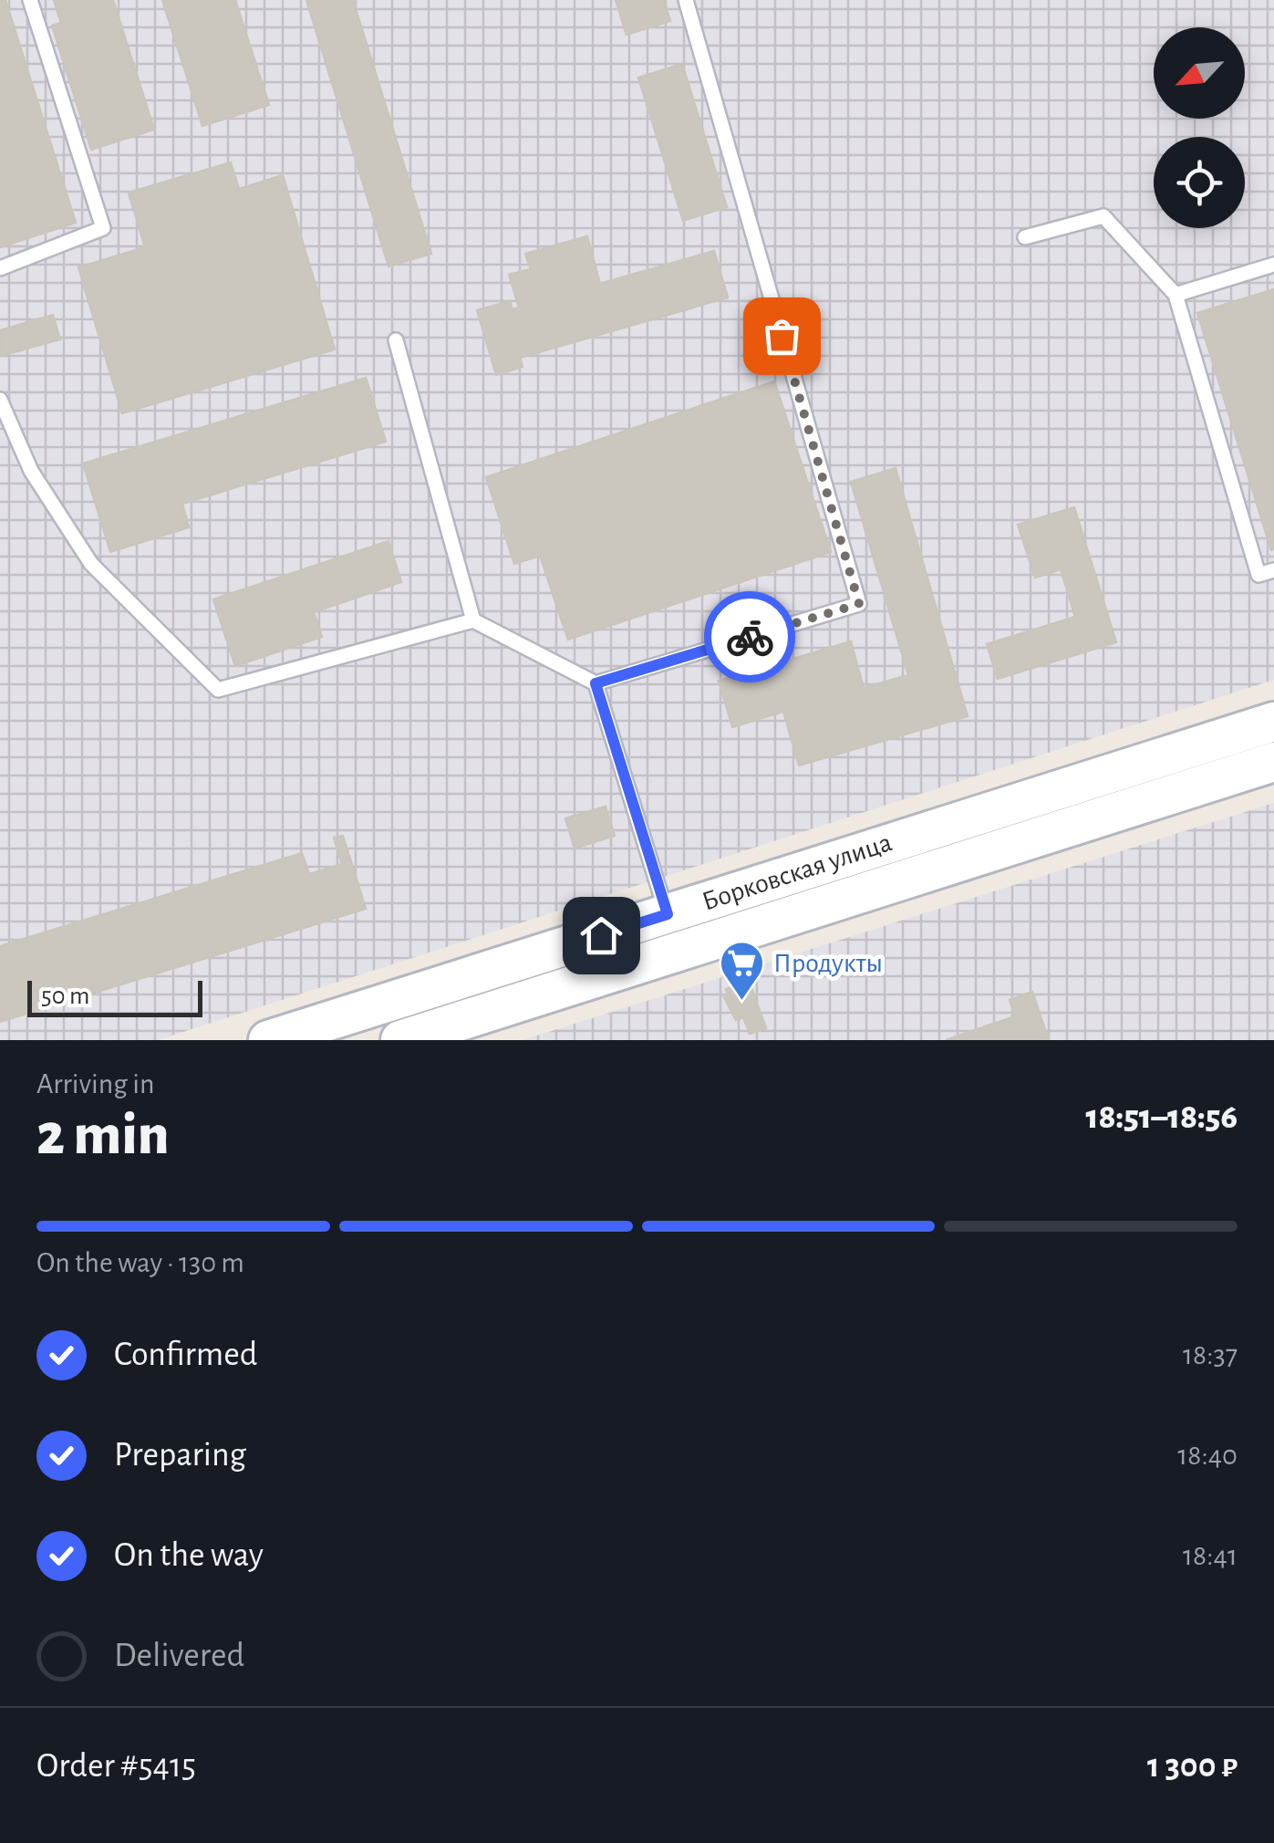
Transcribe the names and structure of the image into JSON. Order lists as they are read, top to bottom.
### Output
{
  "streets": {
    "main road": ["Борковская улица"]
  },
  "places": {
    "supermarket": ["Продукты"]
  },
  "scale_bar": "50 m",
  "north": "bottom left",
  "page": {
    "scale": "50 m",
    "heading": ["2 min", "Arriving in", "18:51–18:56"],
    "panel": ["Order #5415", "1 300 ₽"],
    "bar": "On the way · 130 m",
    "list": [
      ["Confirmed", "18:37"],
      ["Preparing", "18:40"],
      ["On the way", "18:41"],
      "Delivered"
    ]
  }
}
